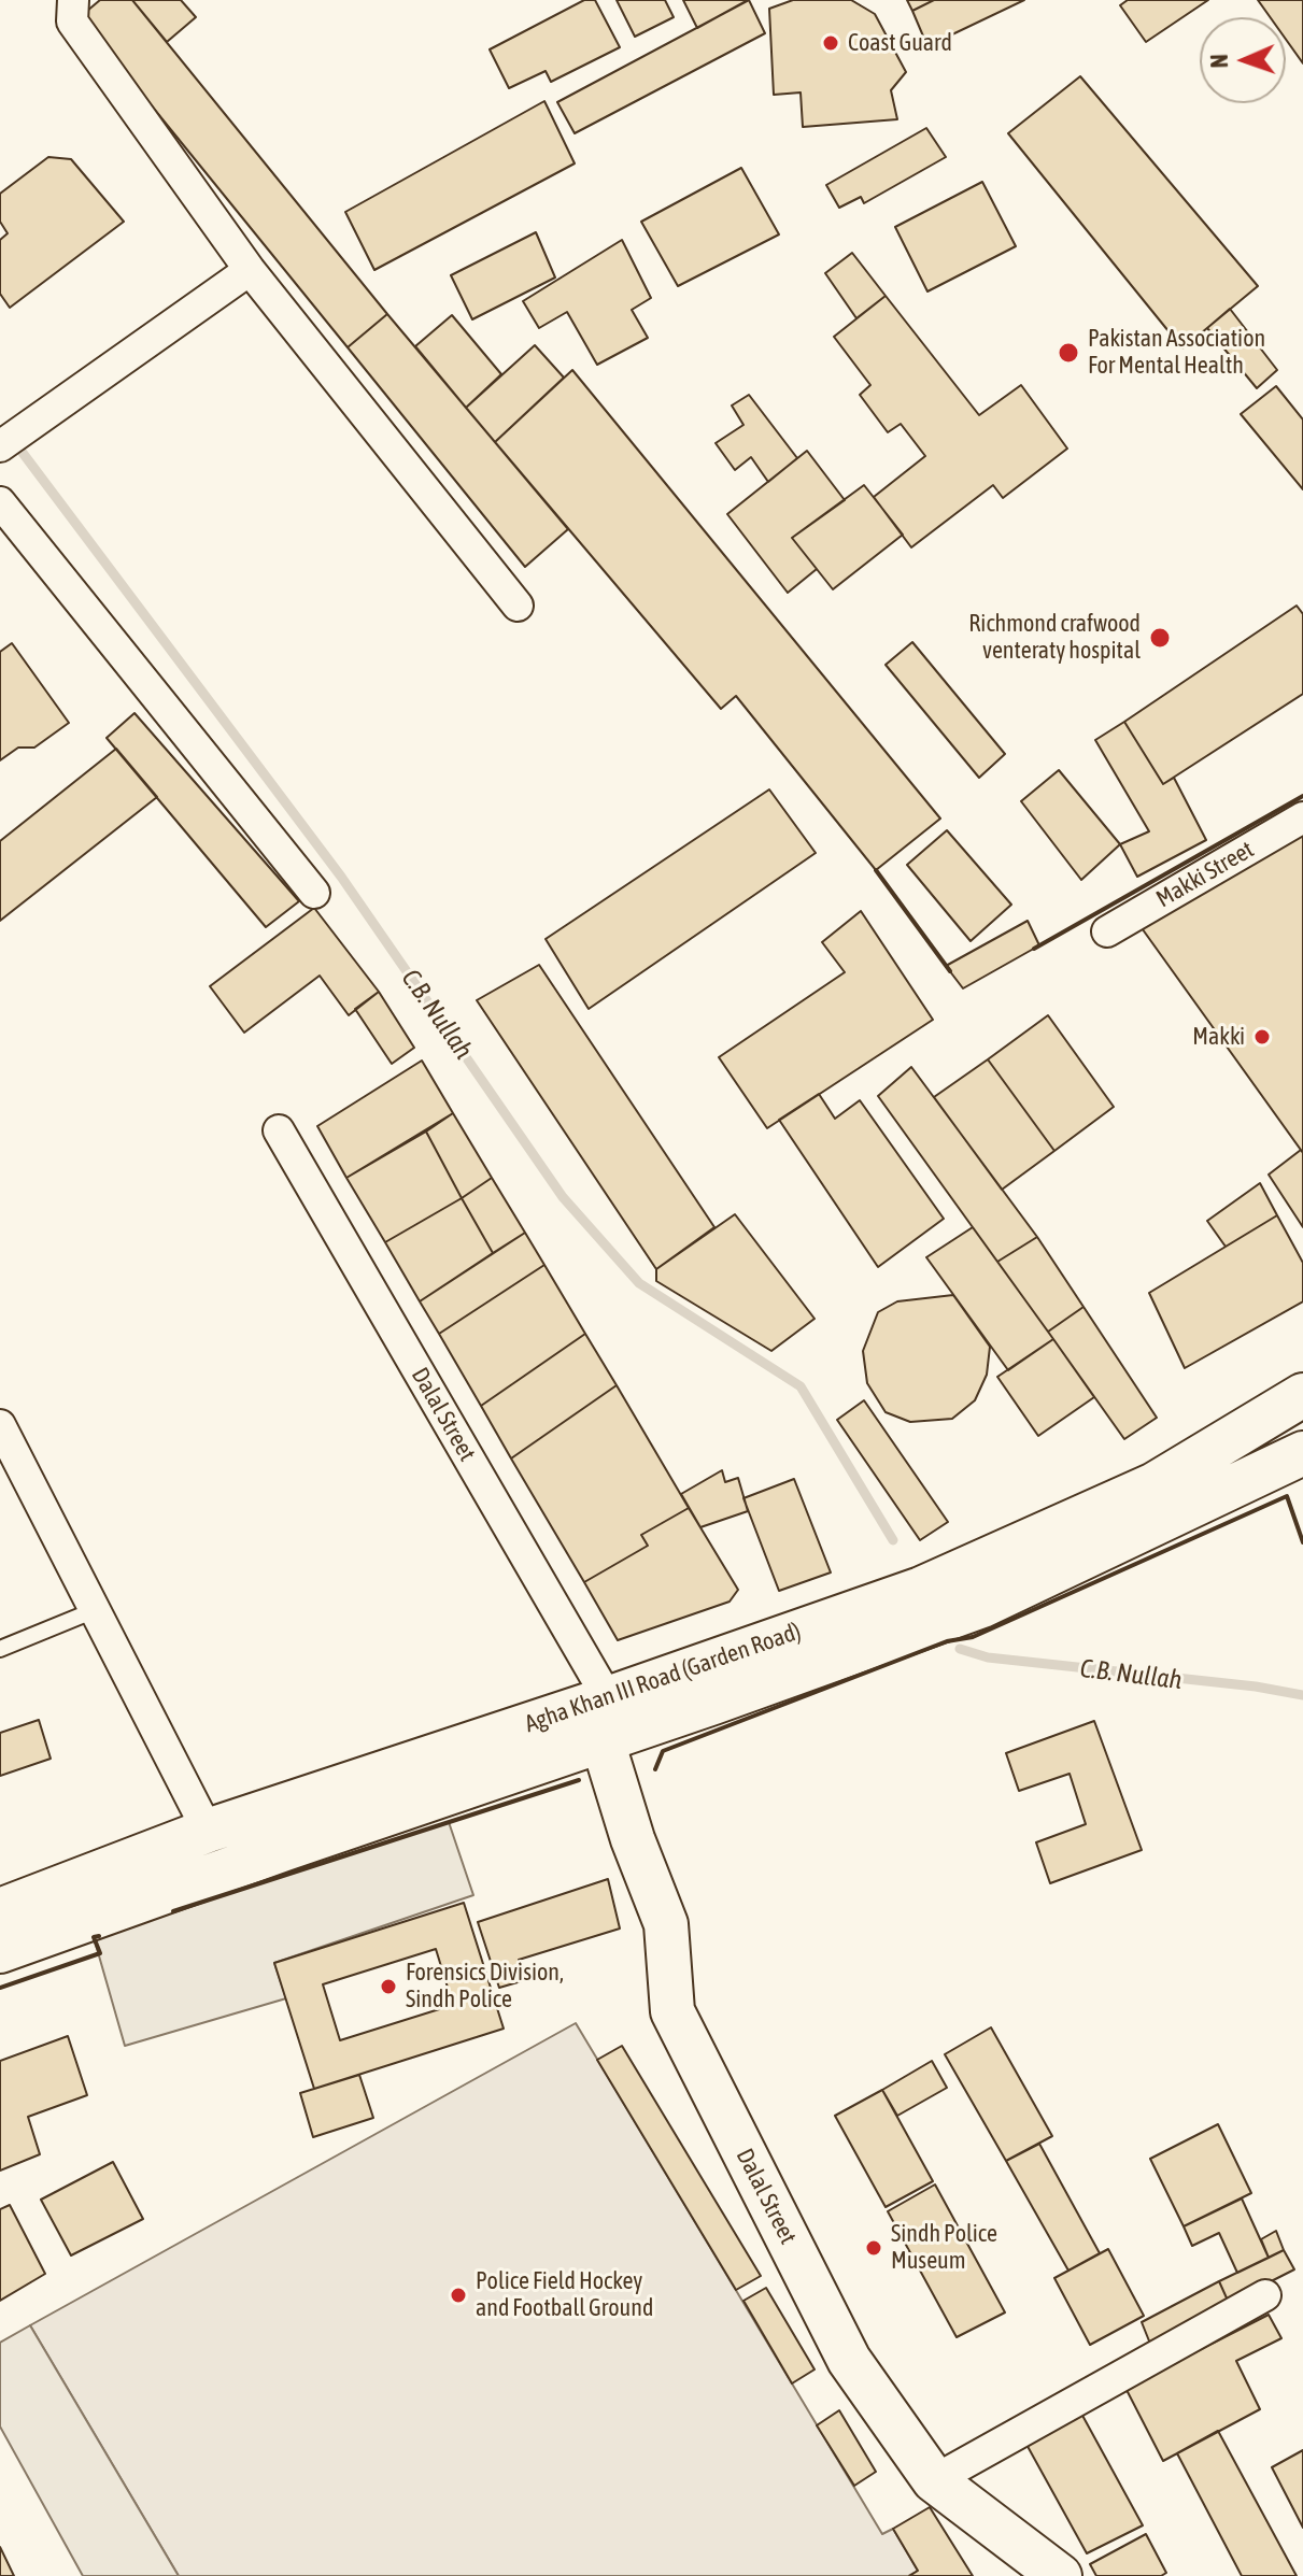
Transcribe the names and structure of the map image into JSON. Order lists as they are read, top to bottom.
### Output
{
  "streets": {
    "main road": ["Dalal Street", "Agha Khan III Road (Garden Road)"],
    "street": ["Makki Street"]
  },
  "crossings": [
    ["Dalal Street", "Agha Khan III Road (Garden Road)"]
  ],
  "water": ["C.B. Nullah"],
  "places": [
    "Coast Guard",
    "Pakistan Association For Mental Health",
    "Richmond crafwood venteraty hospital",
    "Makki",
    "Forensics Division, Sindh Police",
    "Sindh Police Museum",
    "Police Field Hockey and Football Ground"
  ],
  "north": "left"
}
